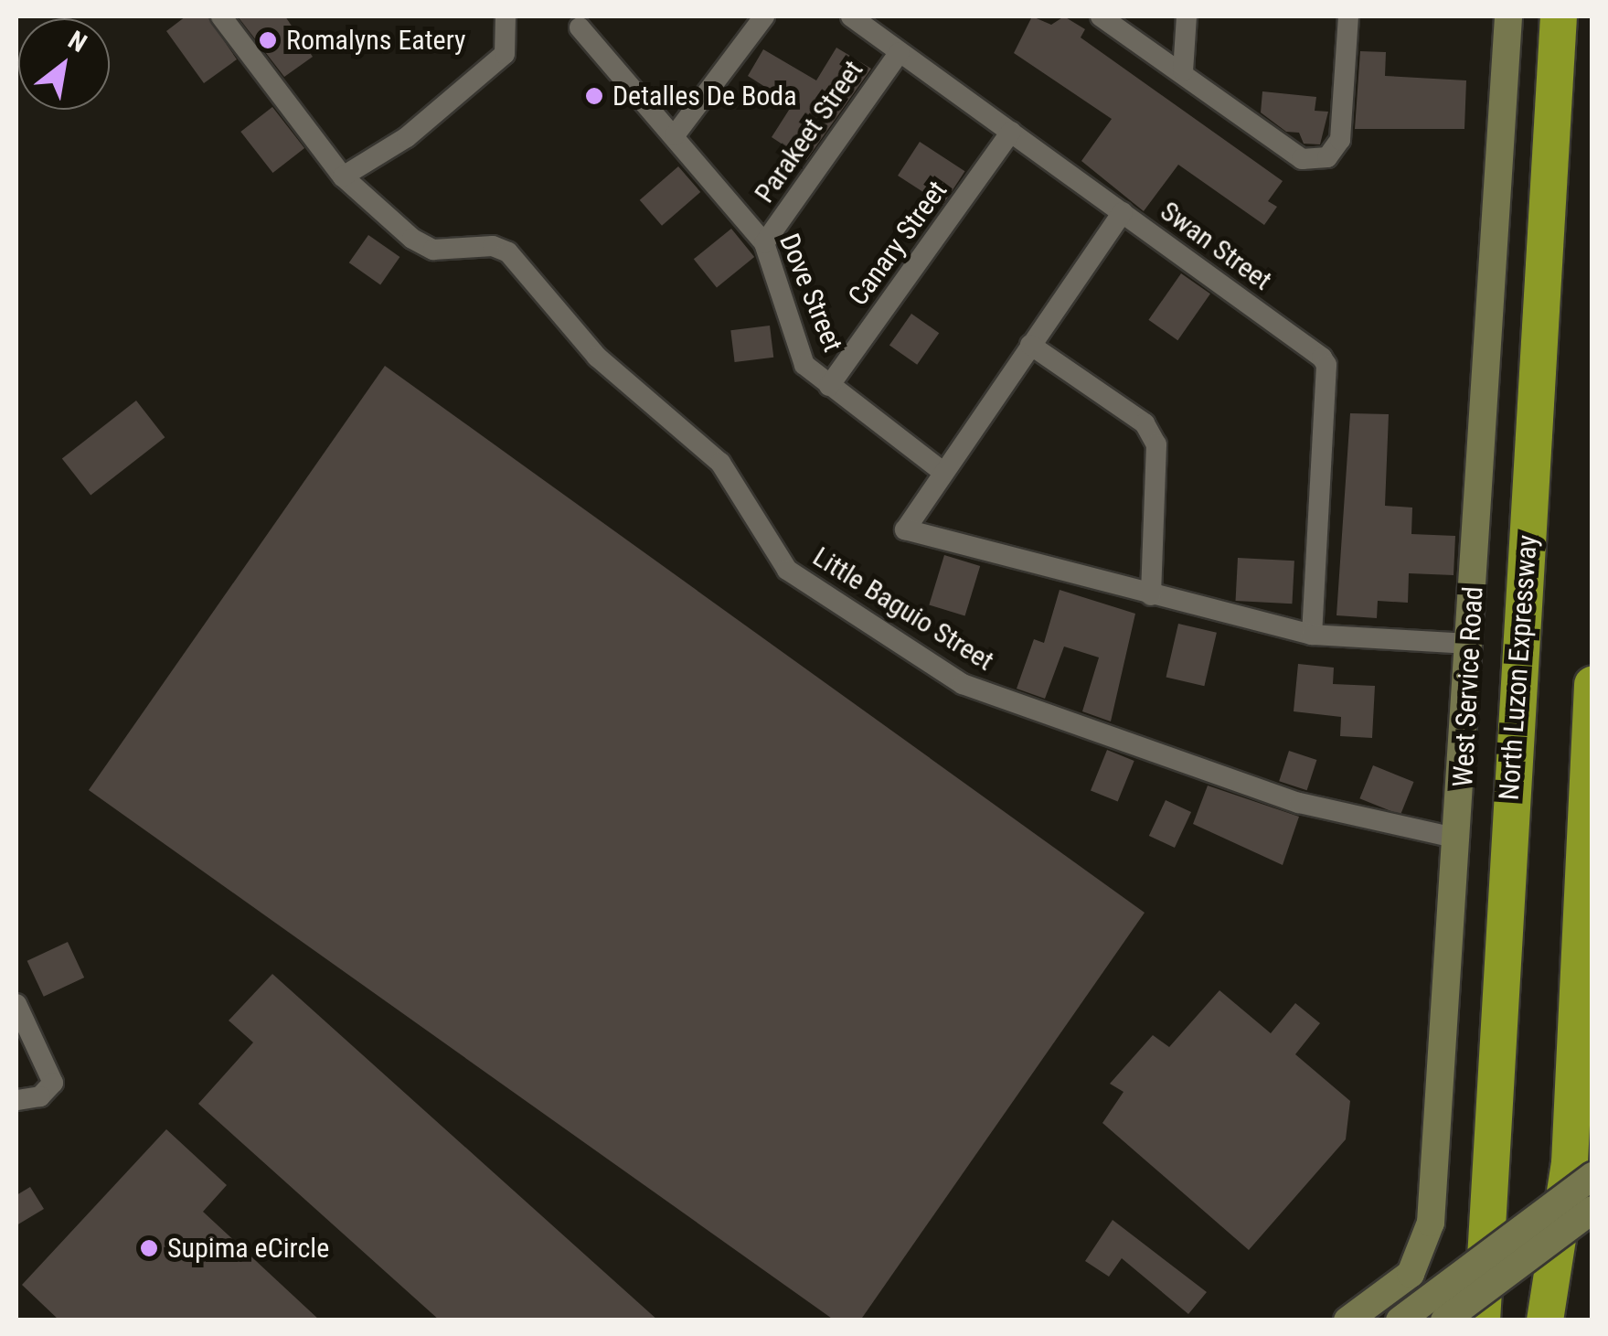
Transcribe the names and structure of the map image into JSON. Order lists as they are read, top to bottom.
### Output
{
  "streets": {
    "highway": ["North Luzon Expressway"],
    "street": [
      "Parakeet Street",
      "Canary Street",
      "Swan Street",
      "Dove Street",
      "Little Baguio Street",
      "West Service Road"
    ]
  },
  "crossings": [
    ["Parakeet Street", "Swan Street"],
    ["Parakeet Street", "Dove Street"],
    ["Canary Street", "Swan Street"],
    ["Canary Street", "Dove Street"],
    ["Little Baguio Street", "West Service Road"]
  ],
  "places": ["Romalyns Eatery", "Detalles De Boda", "Supima eCircle"],
  "north": "top right"
}
